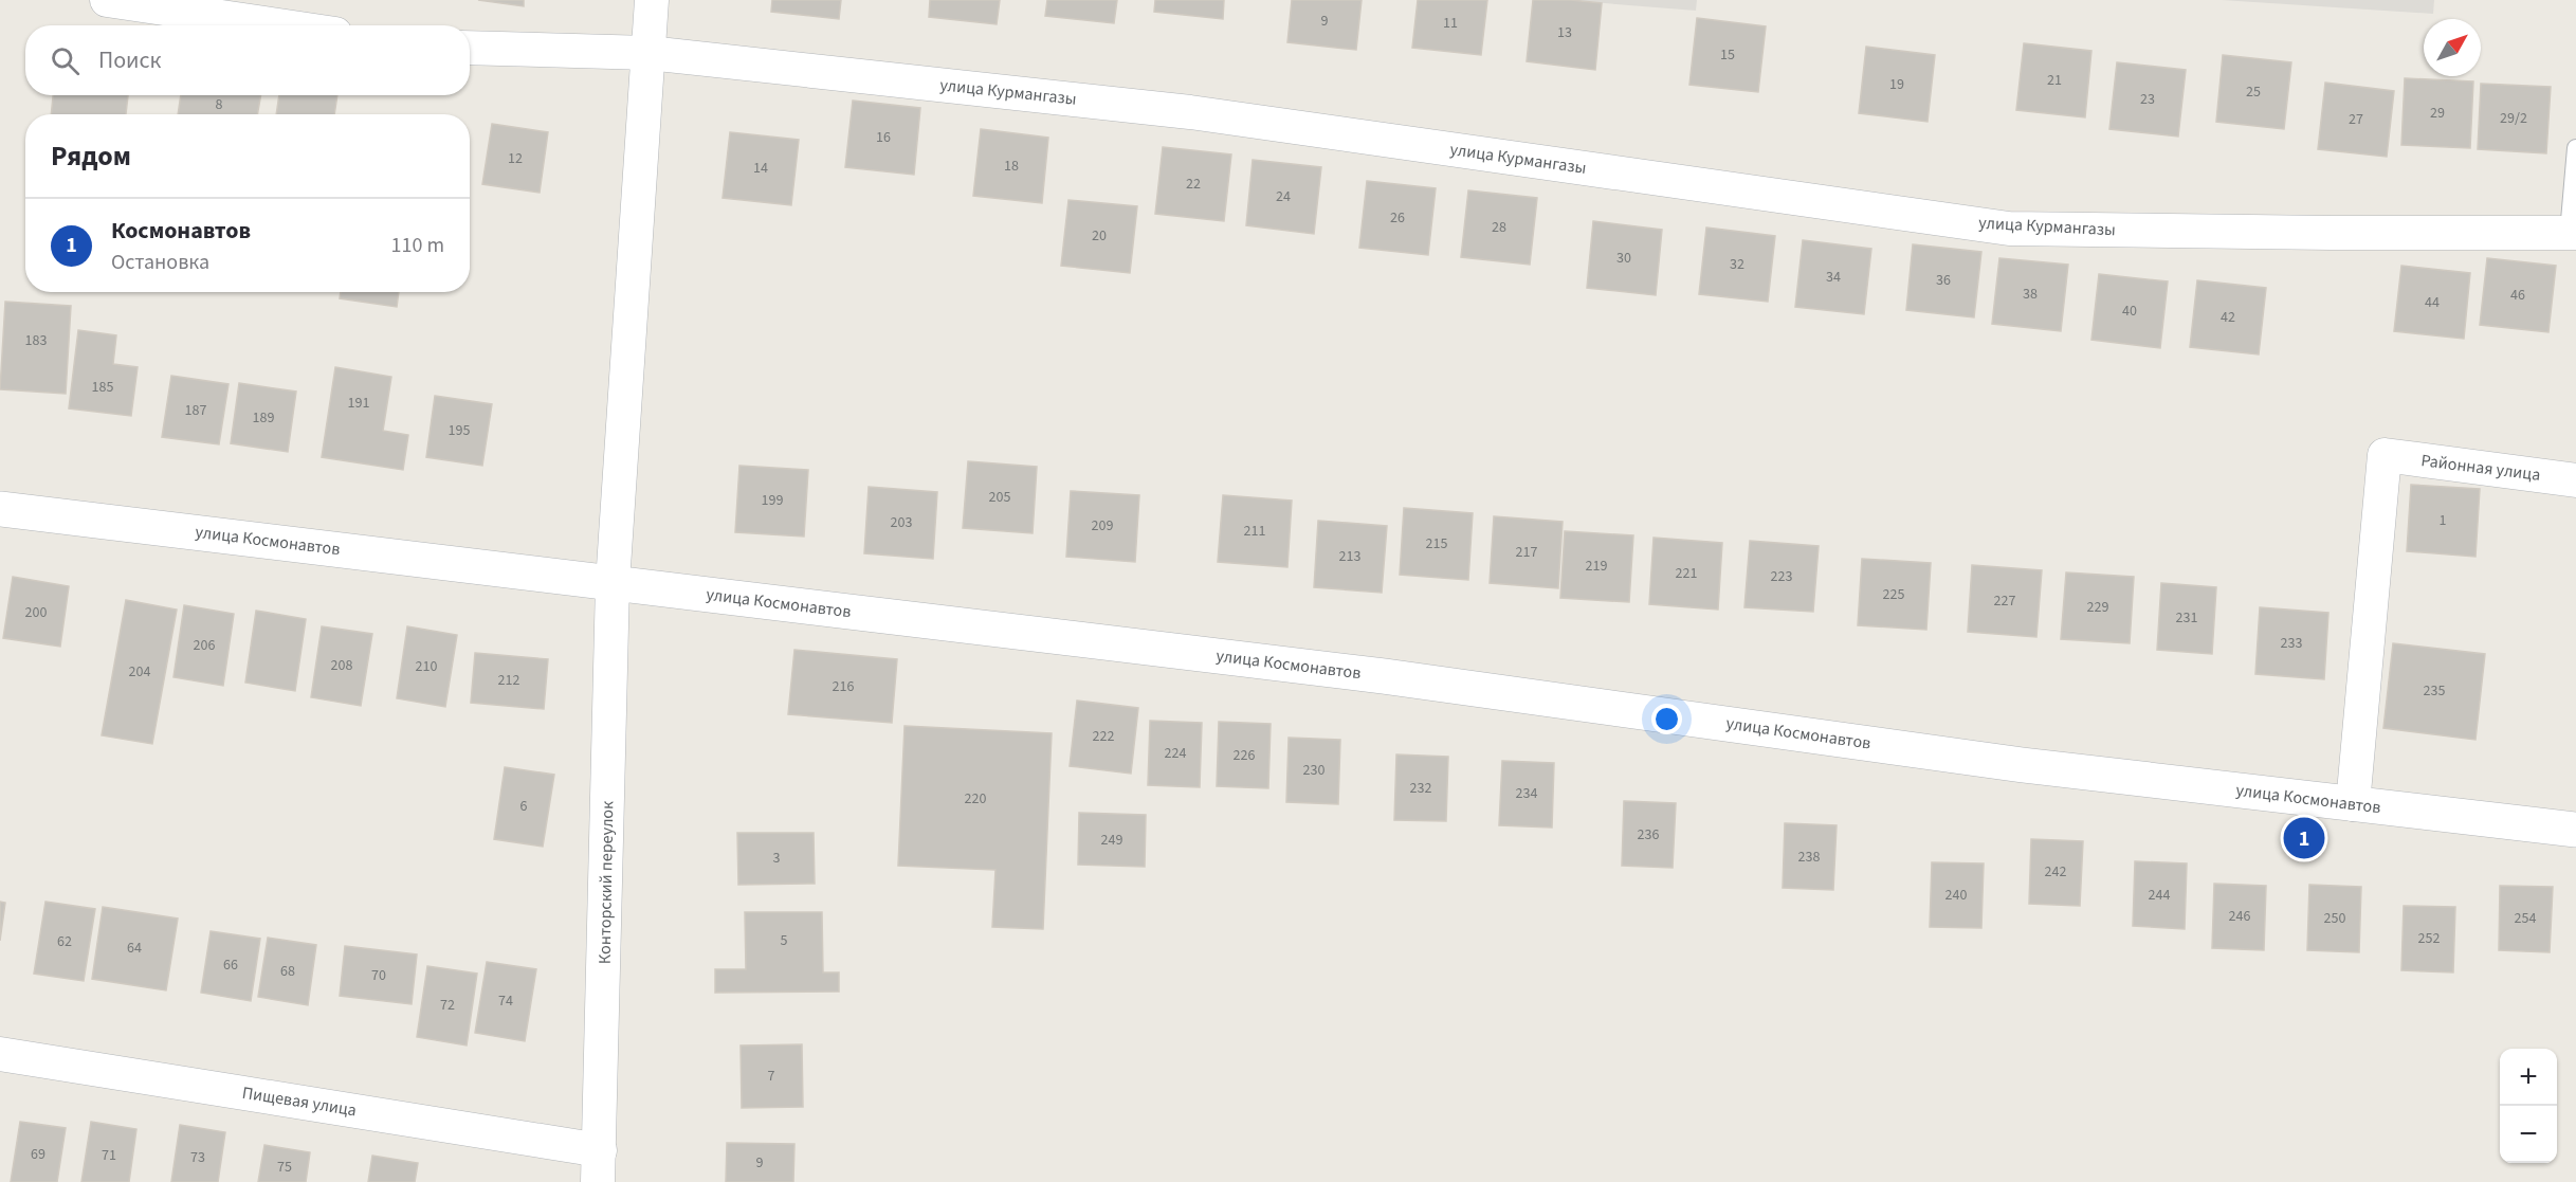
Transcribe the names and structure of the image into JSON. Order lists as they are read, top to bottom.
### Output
{
  "streets": {
    "street": [
      "улица Курмангазы",
      "Районная улица",
      "улица Космонавтов",
      "Конторский переулок",
      "Пищевая улица"
    ]
  },
  "crossings": [
    ["улица Курмангазы", "Конторский переулок"],
    ["Районная улица", "улица Космонавтов"],
    ["улица Космонавтов", "Конторский переулок"],
    ["Конторский переулок", "Пищевая улица"]
  ],
  "house_numbers": [
    "9",
    "11",
    "13",
    "15",
    "21",
    "19",
    "25",
    "23",
    "8",
    "29",
    "29/2",
    "27",
    "16",
    "12",
    "18",
    "14",
    "22",
    "24",
    "26",
    "28",
    "20",
    "30",
    "32",
    "34",
    "36",
    "38",
    "46",
    "44",
    "40",
    "42",
    "183",
    "185",
    "191",
    "187",
    "189",
    "195",
    "205",
    "199",
    "1",
    "203",
    "209",
    "211",
    "215",
    "217",
    "213",
    "219",
    "221",
    "223",
    "225",
    "227",
    "229",
    "200",
    "231",
    "233",
    "206",
    "208",
    "210",
    "204",
    "212",
    "216",
    "235",
    "222",
    "224",
    "226",
    "230",
    "232",
    "234",
    "220",
    "6",
    "236",
    "249",
    "238",
    "3",
    "242",
    "240",
    "244",
    "246",
    "250",
    "254",
    "252",
    "5",
    "62",
    "64",
    "66",
    "68",
    "70",
    "74",
    "72",
    "7",
    "69",
    "71",
    "73",
    "9",
    "75"
  ],
  "north": "top right",
  "page": {
    "search": "Поиск",
    "heading": "Рядом",
    "list": [
      {
        "mark": "1",
        "name": "Космонавтов",
        "note": "Остановка",
        "value": "110 m"
      }
    ],
    "pins": "1",
    "map_buttons": ["+", "−"]
  }
}
